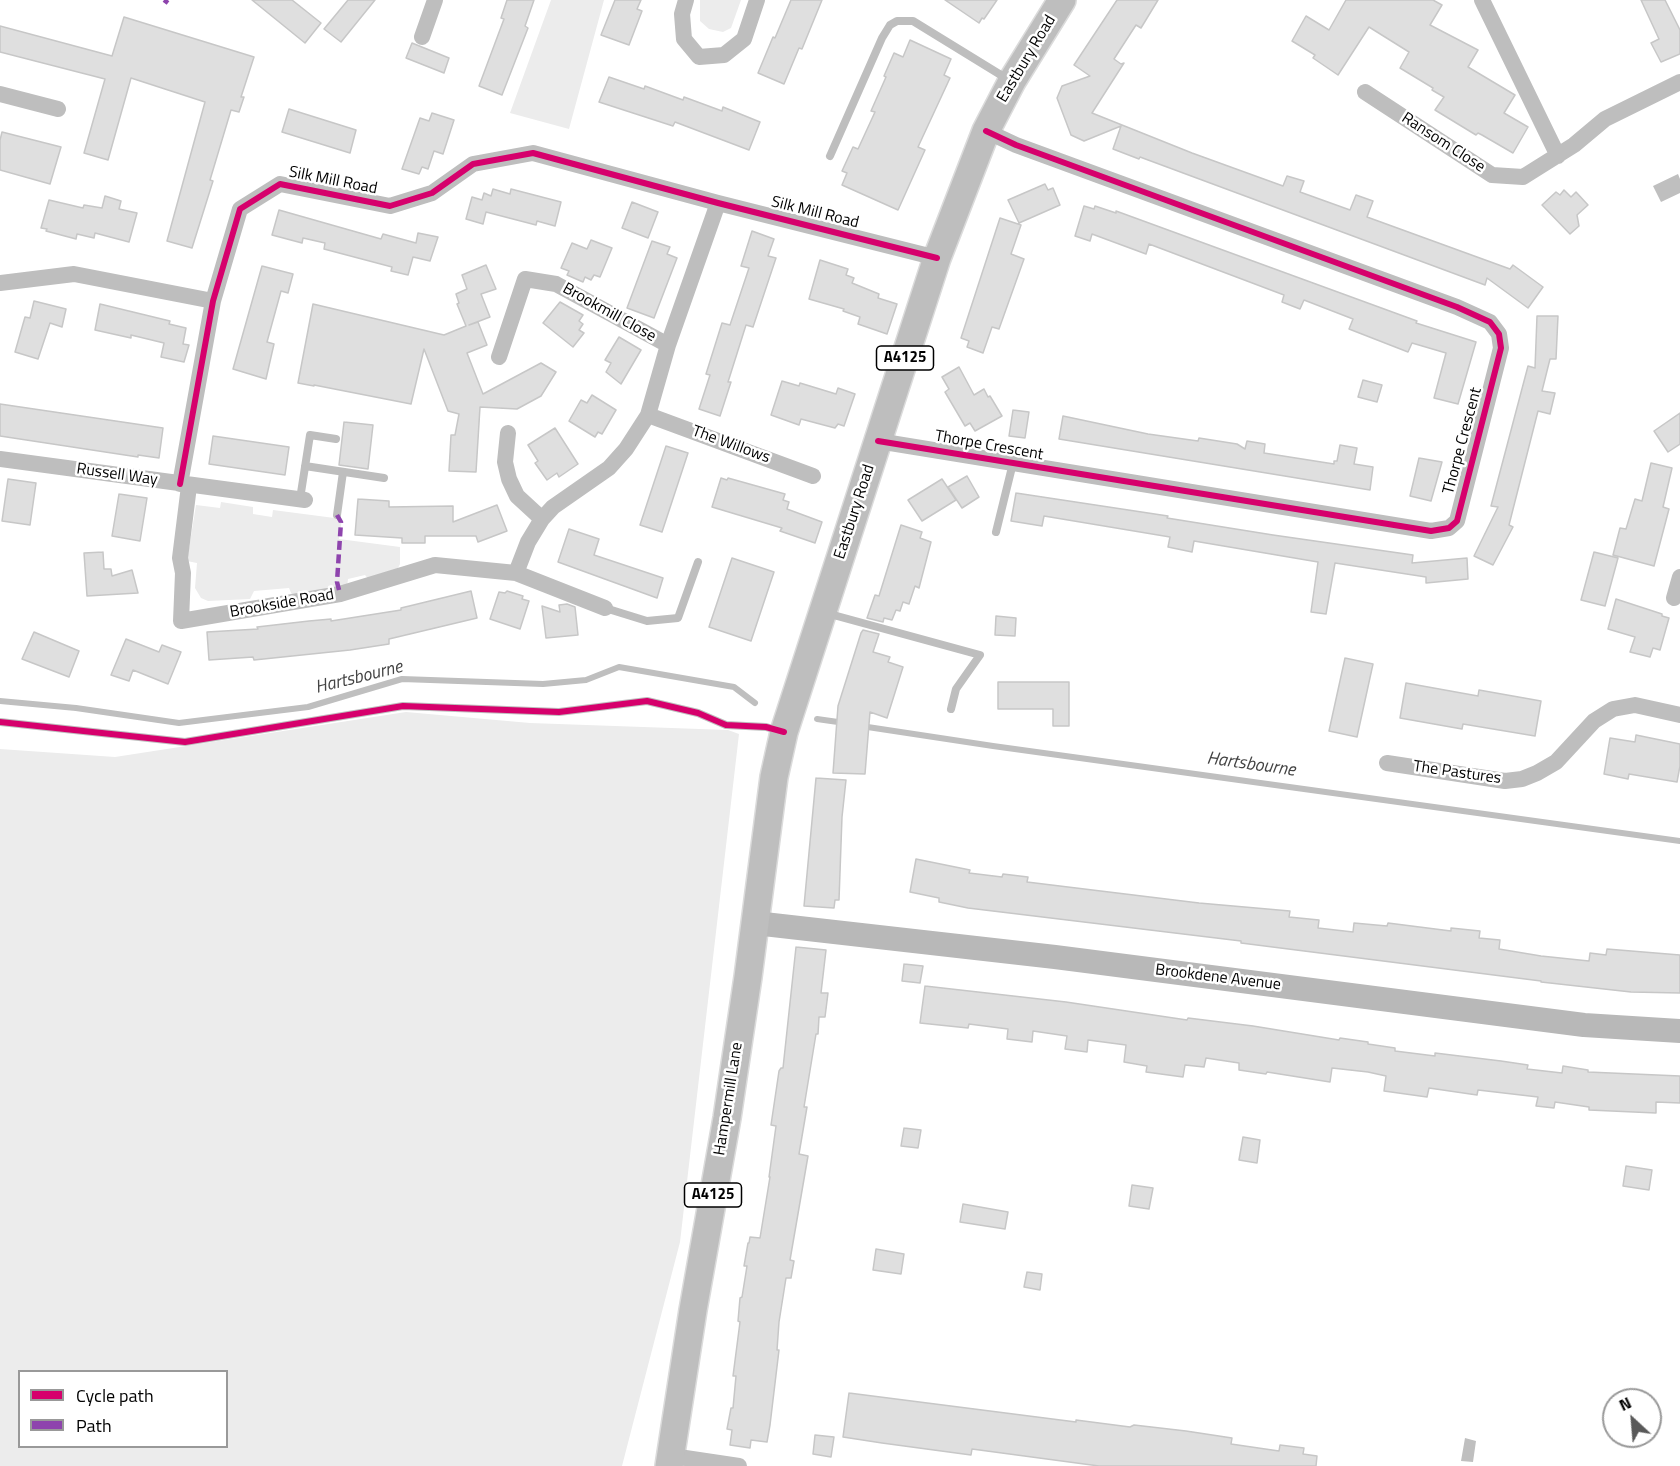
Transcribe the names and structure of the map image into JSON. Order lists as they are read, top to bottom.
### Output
{
  "streets": {
    "main road": [
      "Eastbury Road",
      "A4125",
      "Brookdene Avenue",
      "Hampermill Lane"
    ],
    "street": [
      "Ransom Close",
      "Silk Mill Road",
      "Brookmill Close",
      "Thorpe Crescent",
      "The Willows",
      "Russell Way",
      "Brookside Road",
      "The Pastures"
    ]
  },
  "crossings": [
    ["Eastbury Road", "Silk Mill Road"],
    ["Eastbury Road", "Thorpe Crescent"],
    ["Eastbury Road", "Hampermill Lane"],
    ["Silk Mill Road", "Russell Way"],
    ["Silk Mill Road", "Brookside Road"],
    ["Russell Way", "Brookside Road"],
    ["Brookdene Avenue", "Hampermill Lane"]
  ],
  "water": ["Hartsbourne"],
  "legend": ["Cycle path", "Path"],
  "north": "top left"
}
